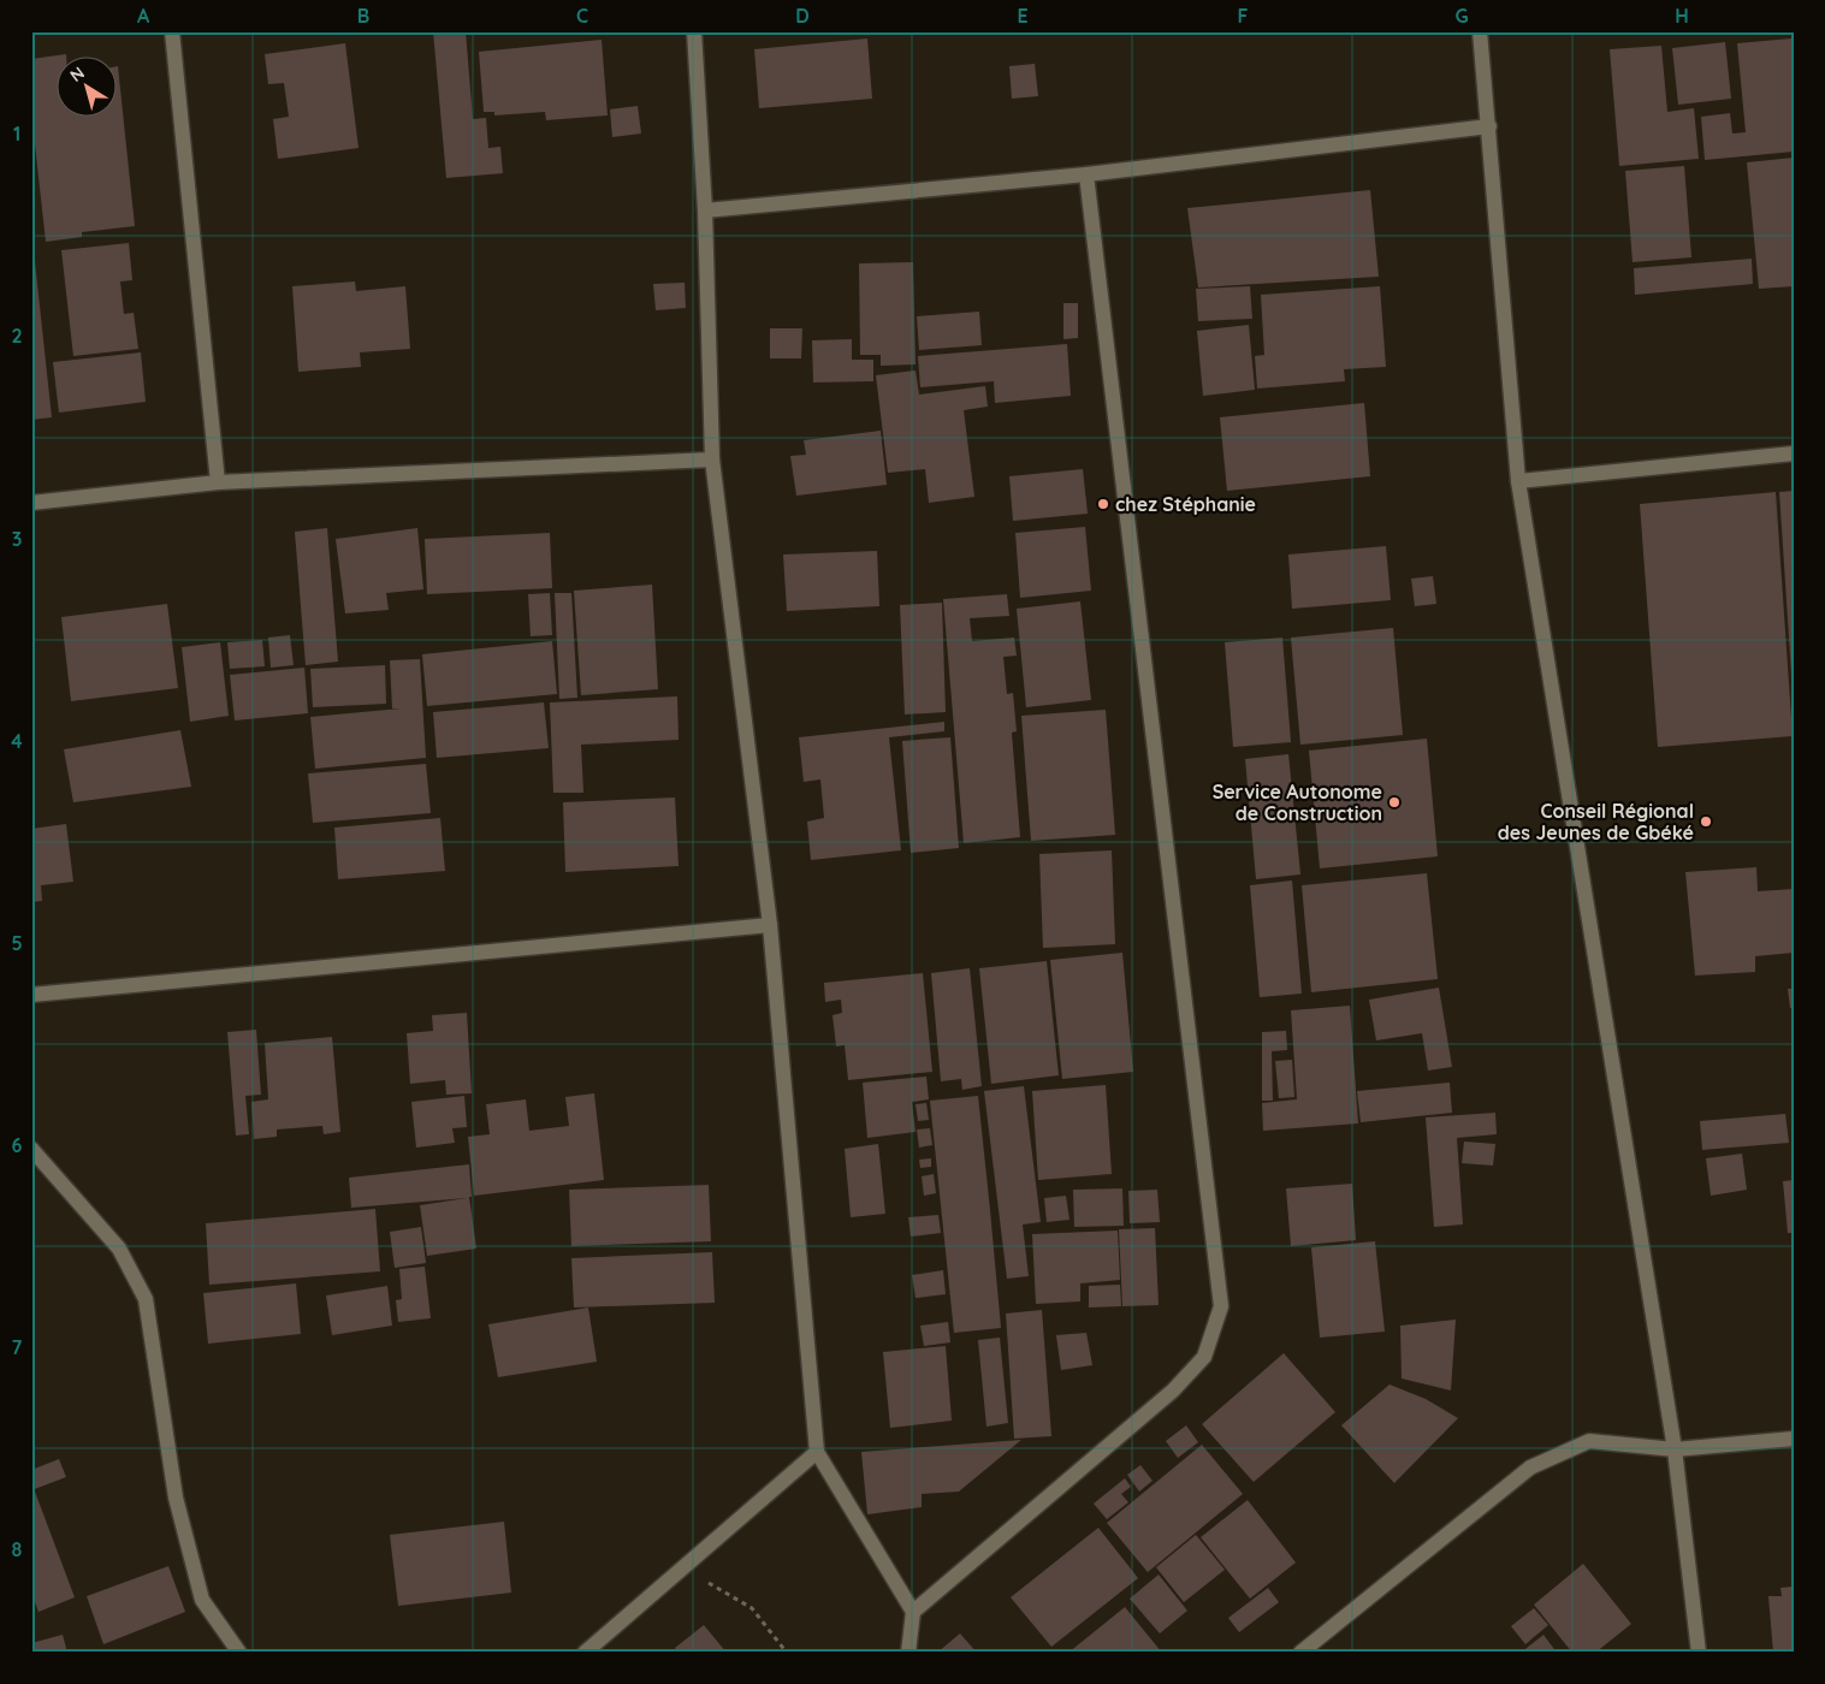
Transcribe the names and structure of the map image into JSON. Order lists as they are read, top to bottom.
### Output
{
  "places": ["chez Stéphanie", "Service Autonome de Construction", "Conseil Régional des Jeunes de Gbéké"],
  "north": "top left",
  "grid": {
    "columns": [
      "A",
      "B",
      "C",
      "D",
      "E",
      "F",
      "G",
      "H"
    ],
    "rows": [
      "1",
      "2",
      "3",
      "4",
      "5",
      "6",
      "7",
      "8"
    ]
  }
}
